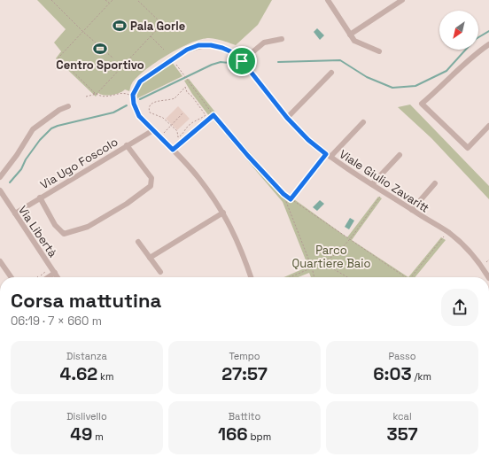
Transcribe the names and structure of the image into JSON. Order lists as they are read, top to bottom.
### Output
{
  "streets": {
    "street": ["Via Ugo Foscolo", "Viale Giulio Zavaritt", "Via Libertà"]
  },
  "crossings": [
    ["Via Ugo Foscolo", "Via Libertà"]
  ],
  "parks": ["Parco Quartiere Baio"],
  "places": {
    "sports": ["Pala Gorle", "Centro Sportivo"]
  },
  "north": "bottom left",
  "page": {
    "heading": ["Corsa mattutina", "06:19 · 7 × 660 m"],
    "stats": [
      ["Distanza", "4.62 km"],
      ["Tempo", "27:57"],
      ["Passo", "6:03 /km"],
      ["Dislivello", "49 m"],
      ["Battito", "166 bpm"],
      ["kcal", "357"]
    ]
  }
}
